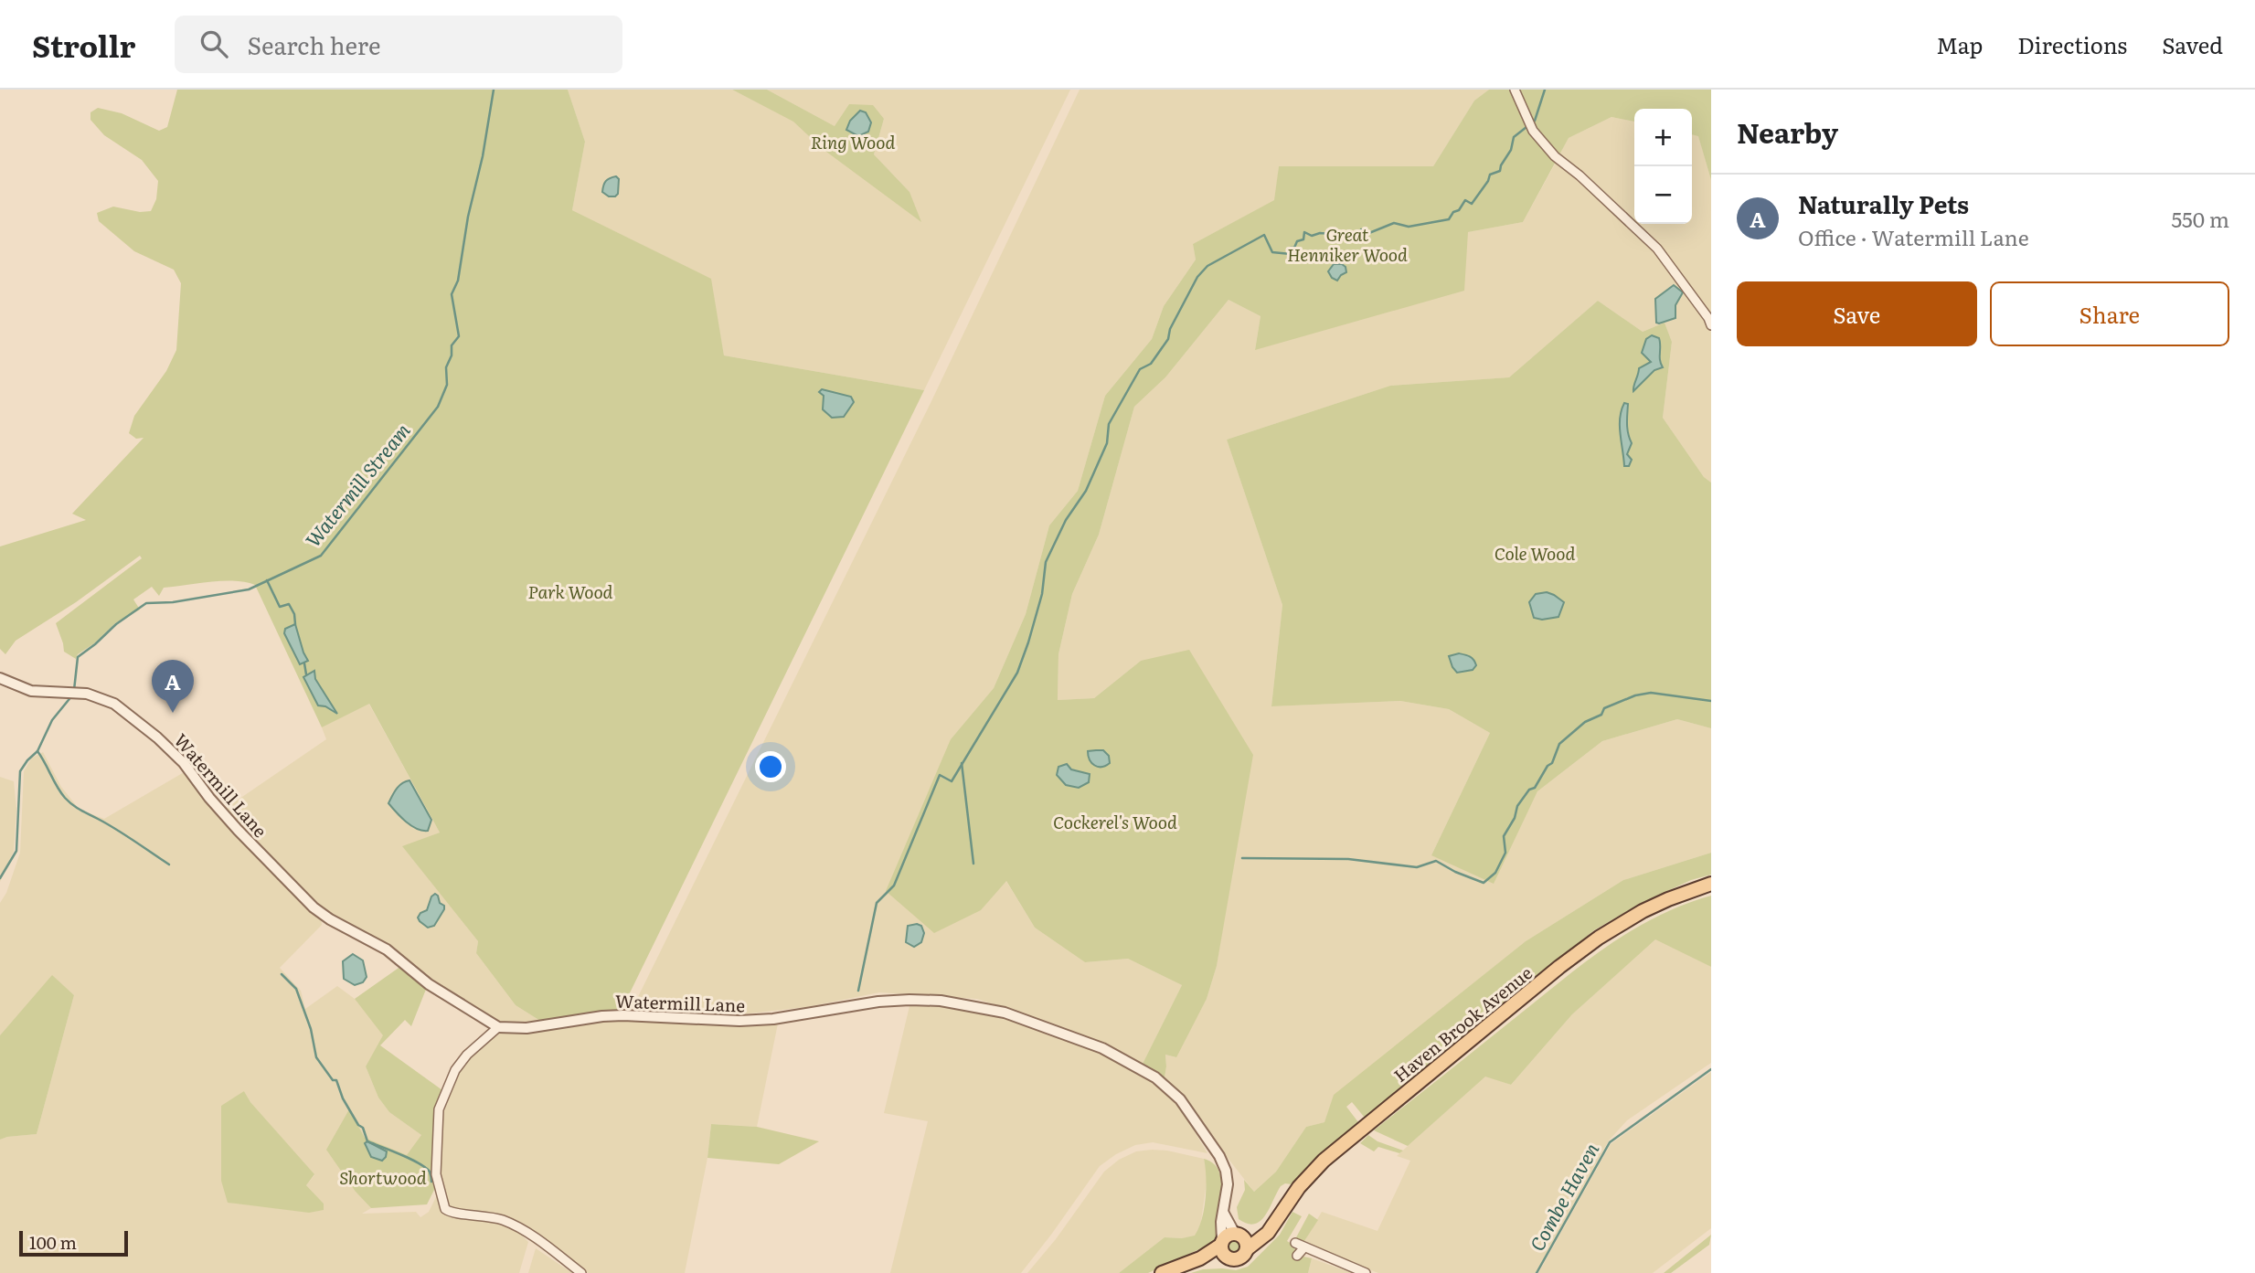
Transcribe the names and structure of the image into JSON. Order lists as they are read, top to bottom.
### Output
{
  "streets": {
    "main road": ["Haven Brook Avenue"],
    "street": ["Watermill Lane"]
  },
  "crossings": [
    ["Watermill Lane", "Haven Brook Avenue"]
  ],
  "water": ["Watermill Stream", "Combe Haven"],
  "parks": [
    "Ring Wood",
    "Great Henniker Wood",
    "Cole Wood",
    "Park Wood",
    "Cockerel's Wood",
    "Shortwood"
  ],
  "scale_bar": "100 m",
  "page": {
    "header": "Strollr",
    "search": "Search here",
    "nav": ["Map", "Directions", "Saved"],
    "heading": "Nearby",
    "map_buttons": ["+", "−"],
    "list": [
      {
        "mark": "A",
        "name": "Naturally Pets",
        "note": "Office · Watermill Lane",
        "value": "550 m"
      }
    ],
    "buttons": ["Save", "Share"],
    "pins": "A",
    "scale": "100 m"
  }
}
